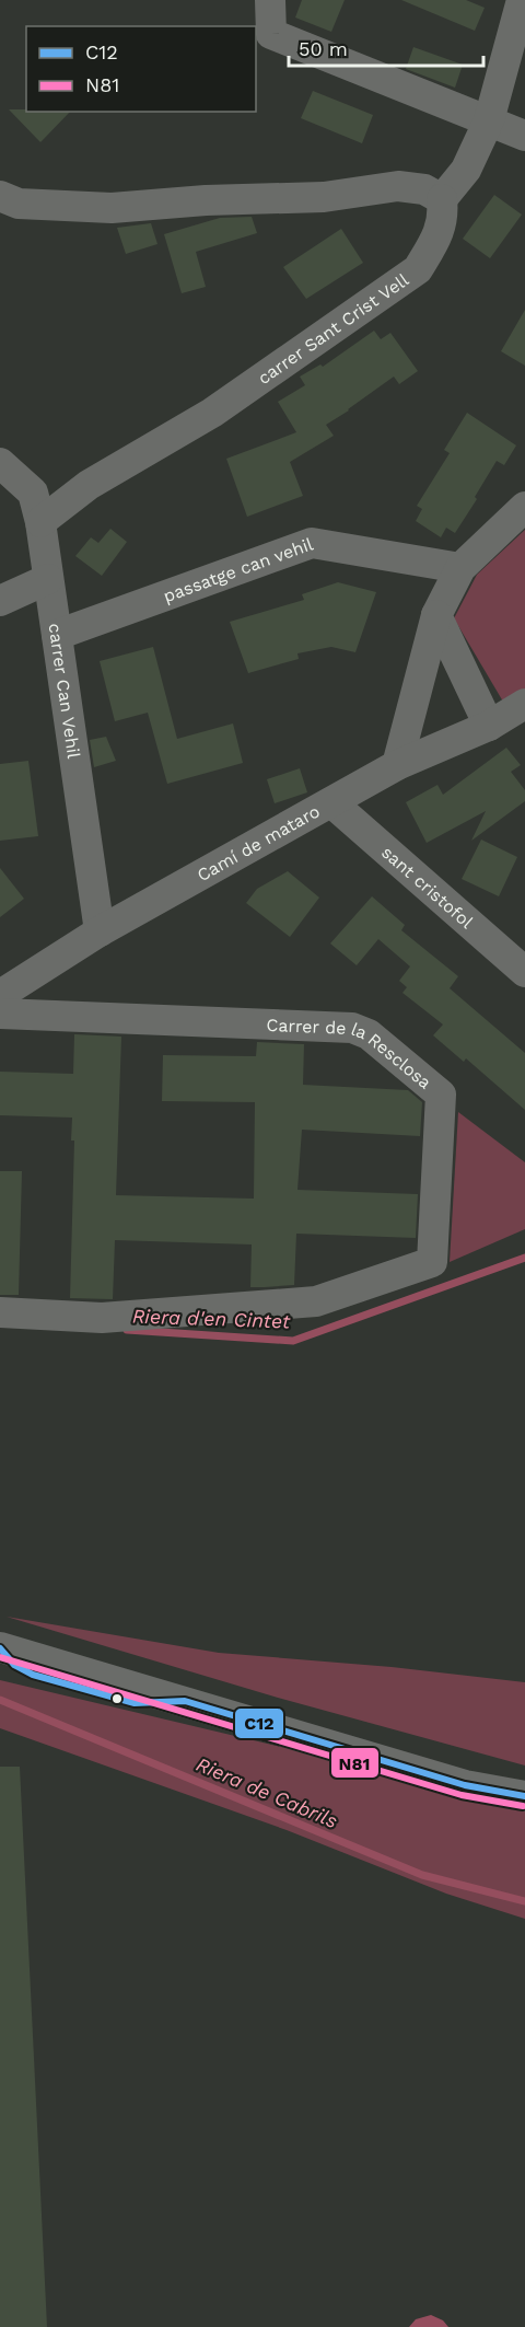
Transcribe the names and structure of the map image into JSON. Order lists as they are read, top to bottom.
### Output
{
  "streets": {
    "street": [
      "carrer Sant Crist Vell",
      "passatge can vehil",
      "carrer Can Vehil",
      "Camí de mataro",
      "sant cristofol",
      "Carrer de la Resclosa"
    ]
  },
  "crossings": [
    ["carrer Sant Crist Vell", "carrer Can Vehil"],
    ["passatge can vehil", "carrer Can Vehil"],
    ["carrer Can Vehil", "Camí de mataro"],
    ["Camí de mataro", "sant cristofol"]
  ],
  "water": ["Riera d'en Cintet", "Riera de Cabrils"],
  "lines": ["transit line C12", "transit line N81"],
  "legend": ["C12", "N81"],
  "scale_bar": "50 m"
}
